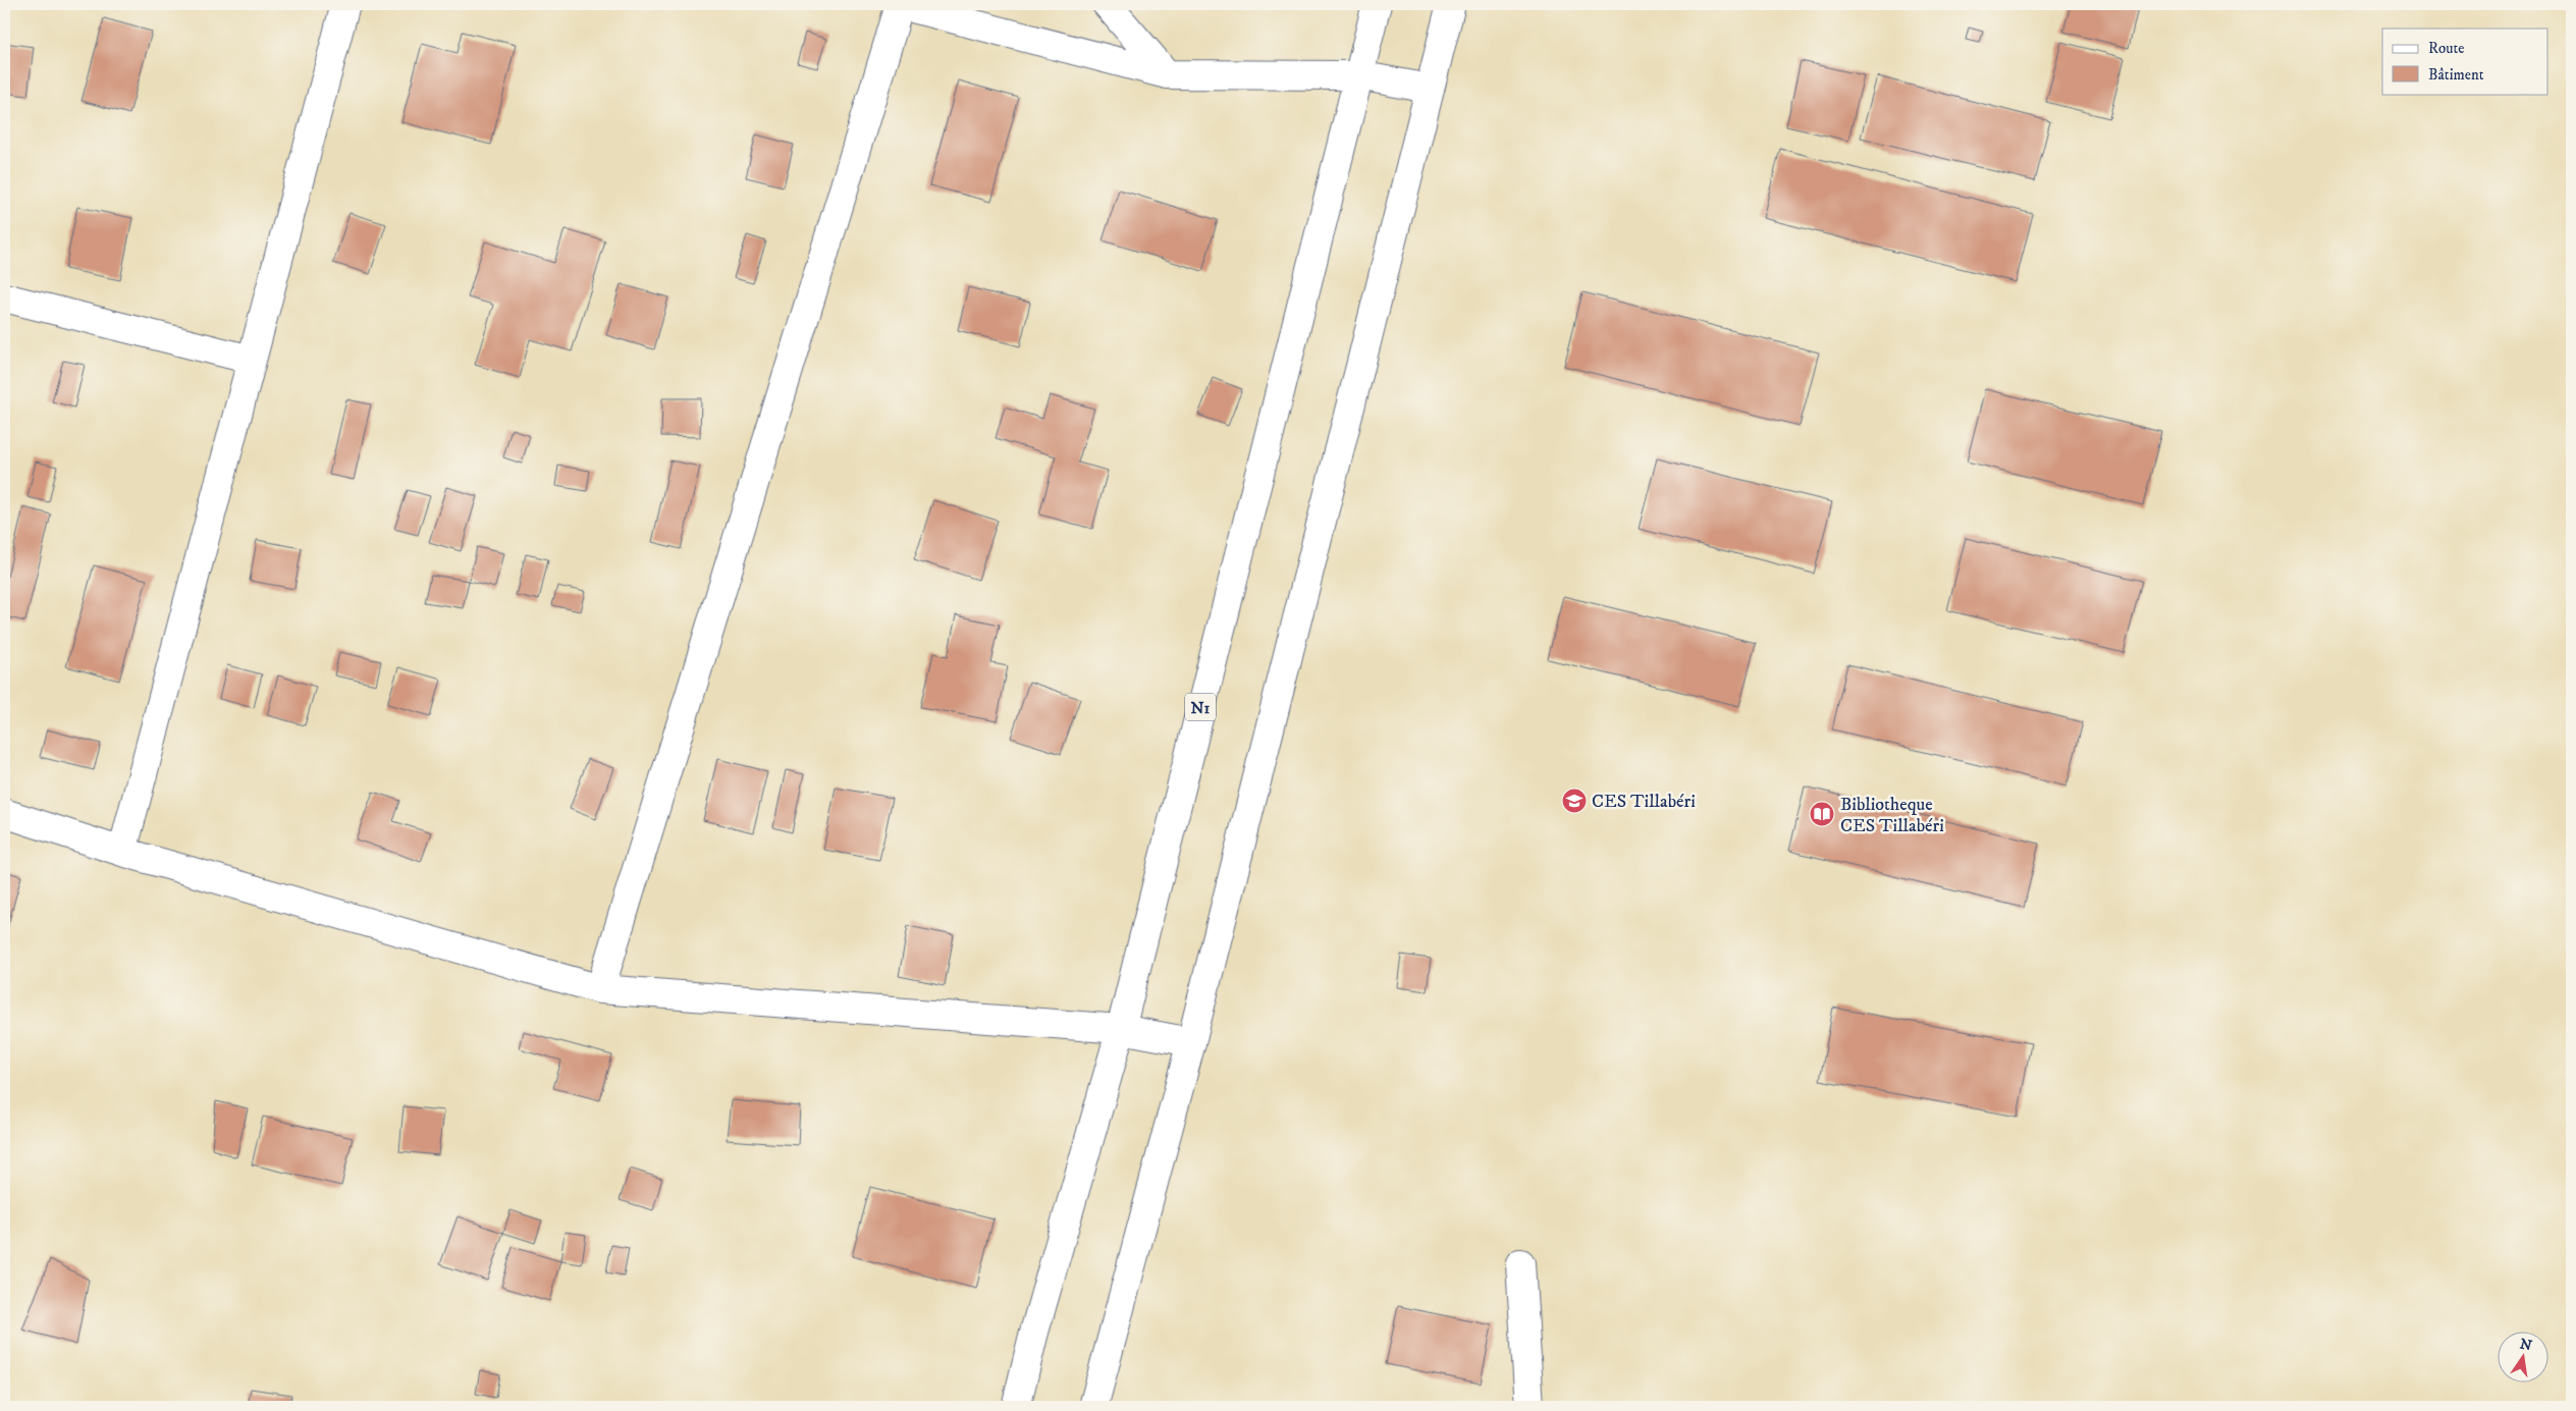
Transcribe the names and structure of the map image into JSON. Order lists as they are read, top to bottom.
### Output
{
  "streets": {
    "street": ["N1"]
  },
  "places": {
    "school or university": ["CES Tillabéri"],
    "library": ["Bibliotheque CES Tillabéri"]
  },
  "legend": ["Route", "Bâtiment"],
  "north": "top"
}
